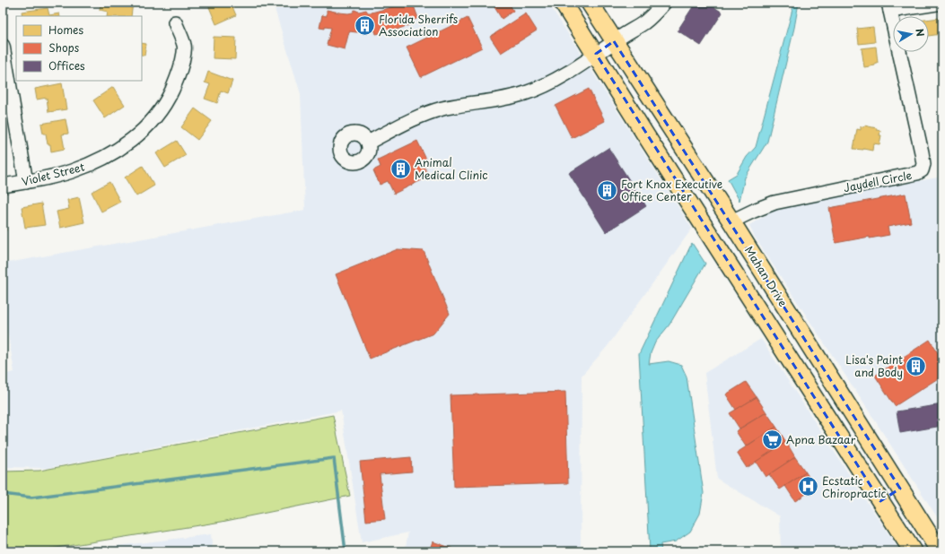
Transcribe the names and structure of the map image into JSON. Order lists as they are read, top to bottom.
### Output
{
  "streets": {
    "main road": ["Mahan Drive"],
    "street": ["Violet Street", "Jaydell Circle"]
  },
  "crossings": [
    ["Jaydell Circle", "Mahan Drive"]
  ],
  "places": {
    "building": [
      "Florida Sherrifs Association",
      "Animal Medical Clinic",
      "Fort Knox Executive Office Center",
      "Lisa's Paint and Body"
    ],
    "supermarket": ["Apna Bazaar"],
    "hospital": ["Ecstatic Chiropractic"]
  },
  "legend": ["Homes", "Shops", "Offices"],
  "north": "right"
}
